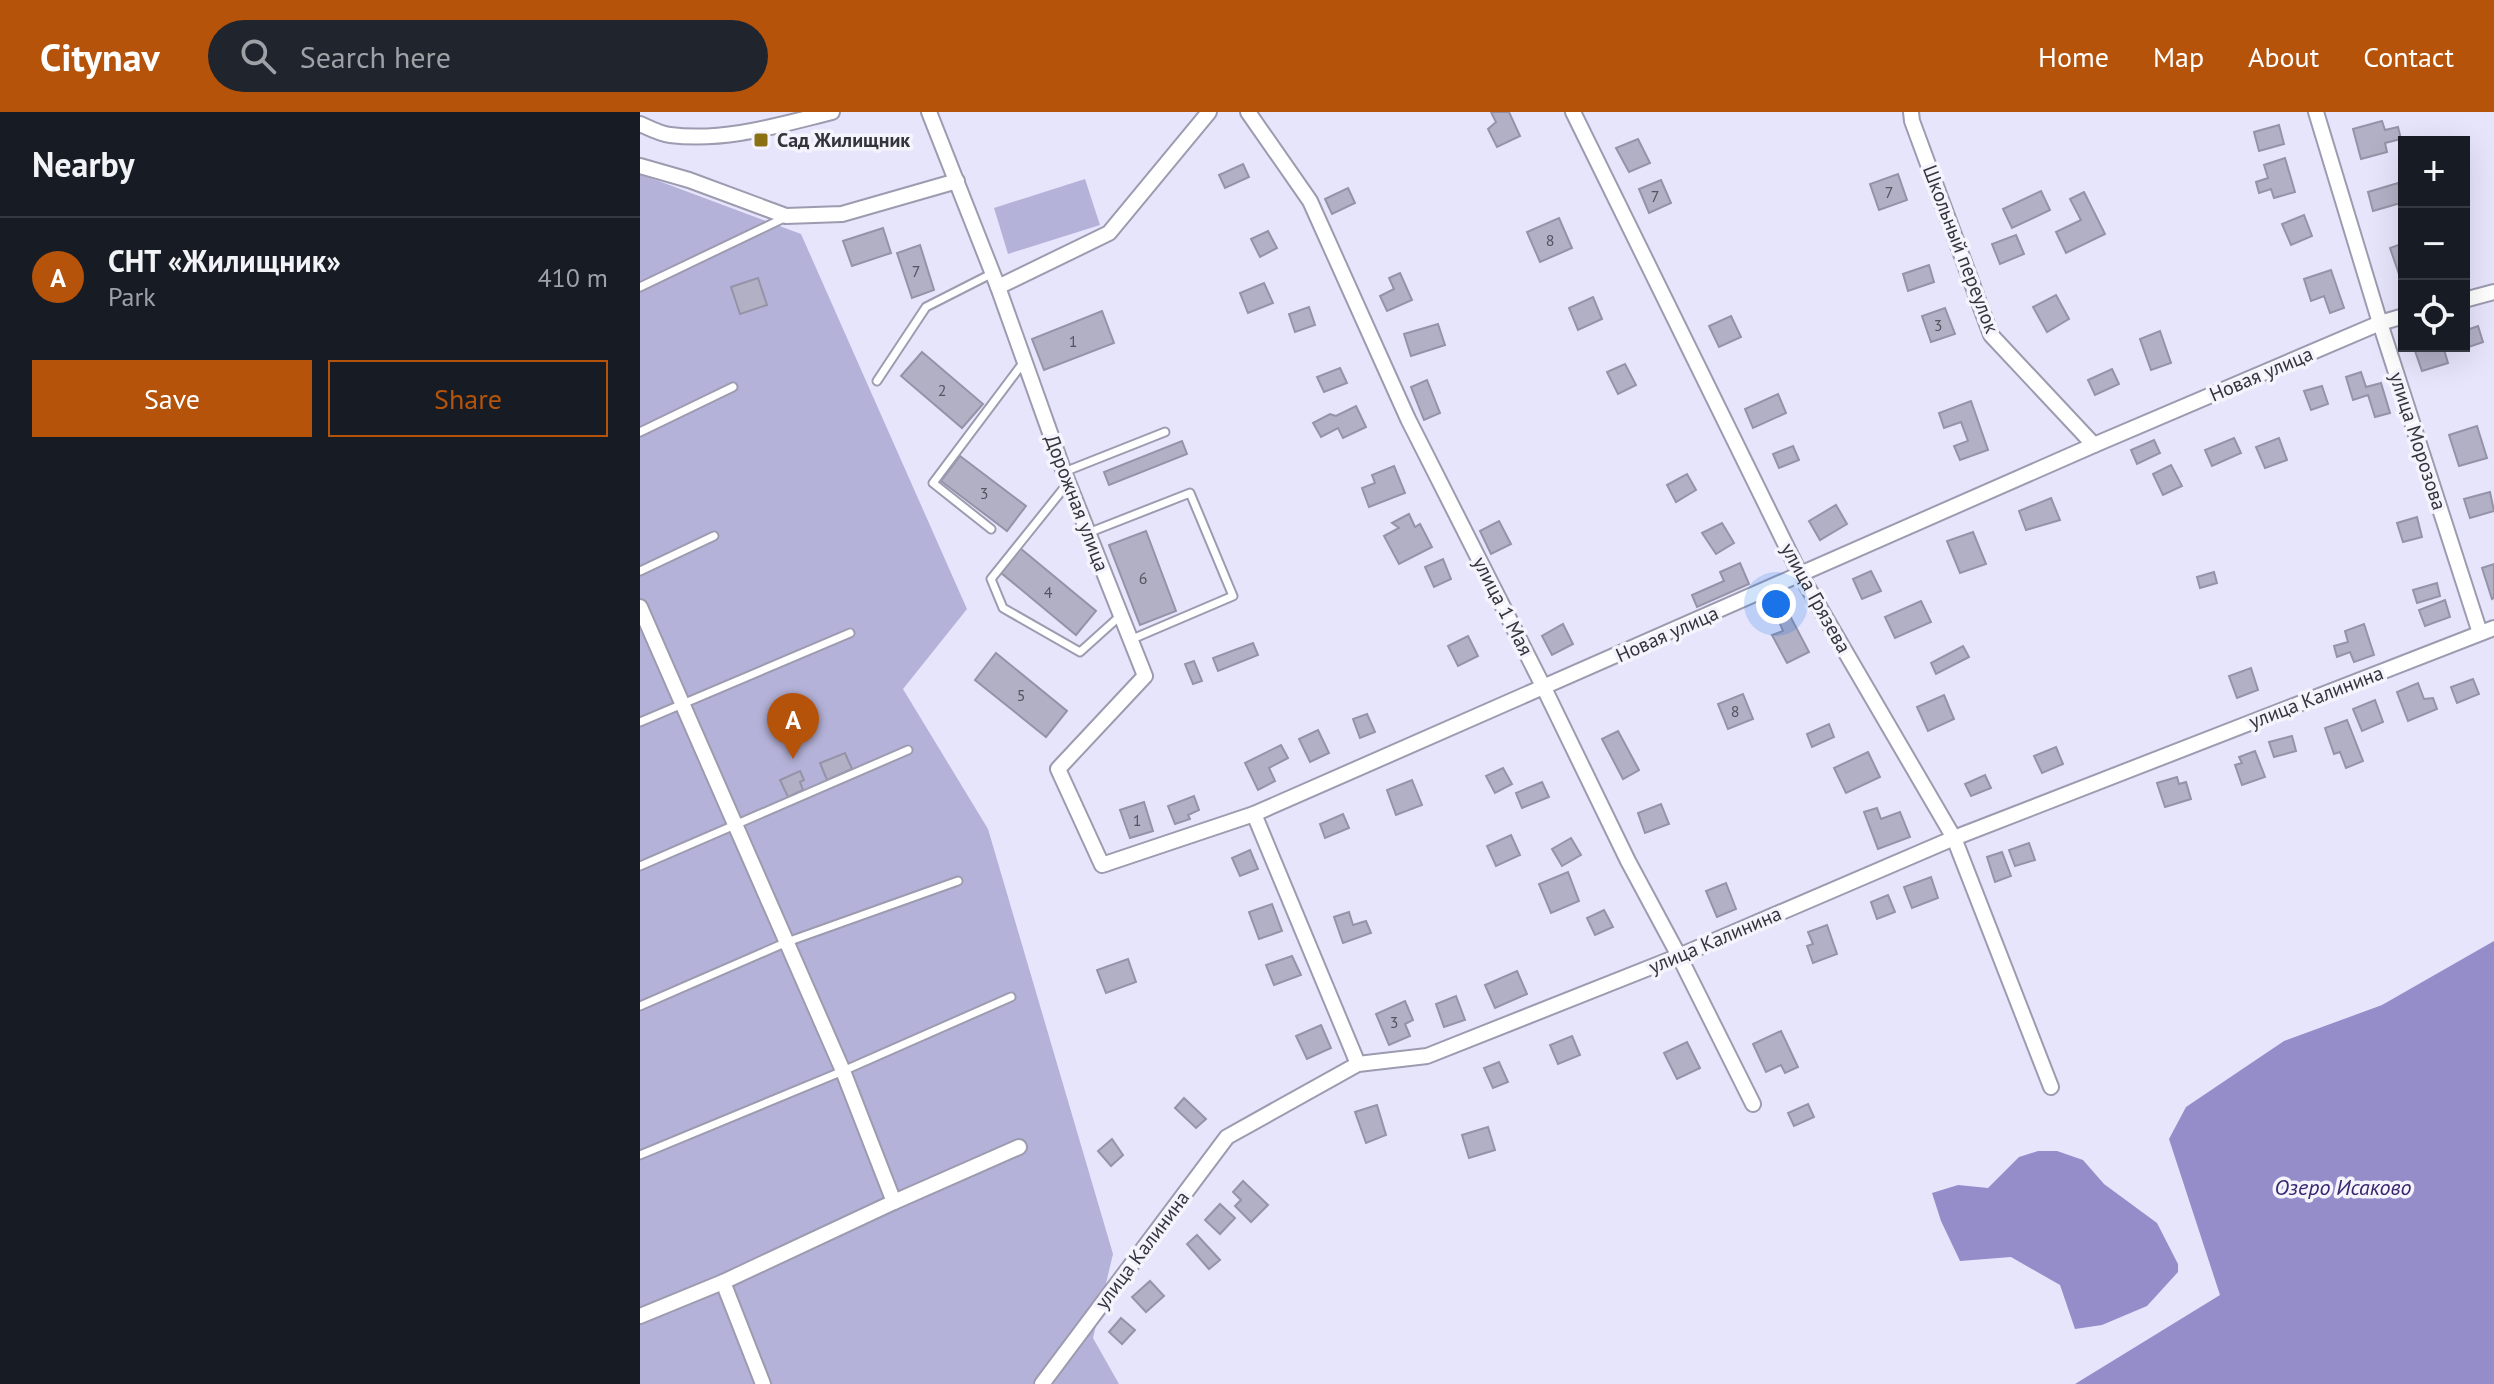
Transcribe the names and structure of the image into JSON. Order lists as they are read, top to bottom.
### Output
{
  "streets": {
    "street": [
      "Школьный переулок",
      "Новая улица",
      "улица Морозова",
      "Дорожная улица",
      "улица Грязева",
      "улица 1 Мая",
      "улица Калинина"
    ]
  },
  "crossings": [
    ["Школьный переулок", "Новая улица"],
    ["Новая улица", "улица Морозова"],
    ["Новая улица", "Дорожная улица"],
    ["Новая улица", "улица Грязева"],
    ["Новая улица", "улица 1 Мая"],
    ["улица Морозова", "улица Калинина"],
    ["улица Грязева", "улица Калинина"],
    ["улица 1 Мая", "улица Калинина"]
  ],
  "water": ["Озеро Исаково"],
  "places": {
    "transit": ["Сад Жилищник"]
  },
  "house_numbers": [
    "7",
    "7",
    "8",
    "7",
    "3",
    "1",
    "2",
    "3",
    "6",
    "4",
    "5",
    "8",
    "1",
    "3"
  ],
  "page": {
    "header": "Citynav",
    "search": "Search here",
    "nav": [
      "Home",
      "Map",
      "About",
      "Contact"
    ],
    "heading": "Nearby",
    "map_buttons": ["+", "−"],
    "list": [
      {
        "mark": "A",
        "name": "СНТ «Жилищник»",
        "note": "Park",
        "value": "410 m"
      }
    ],
    "buttons": ["Save", "Share"],
    "pins": "A"
  }
}
